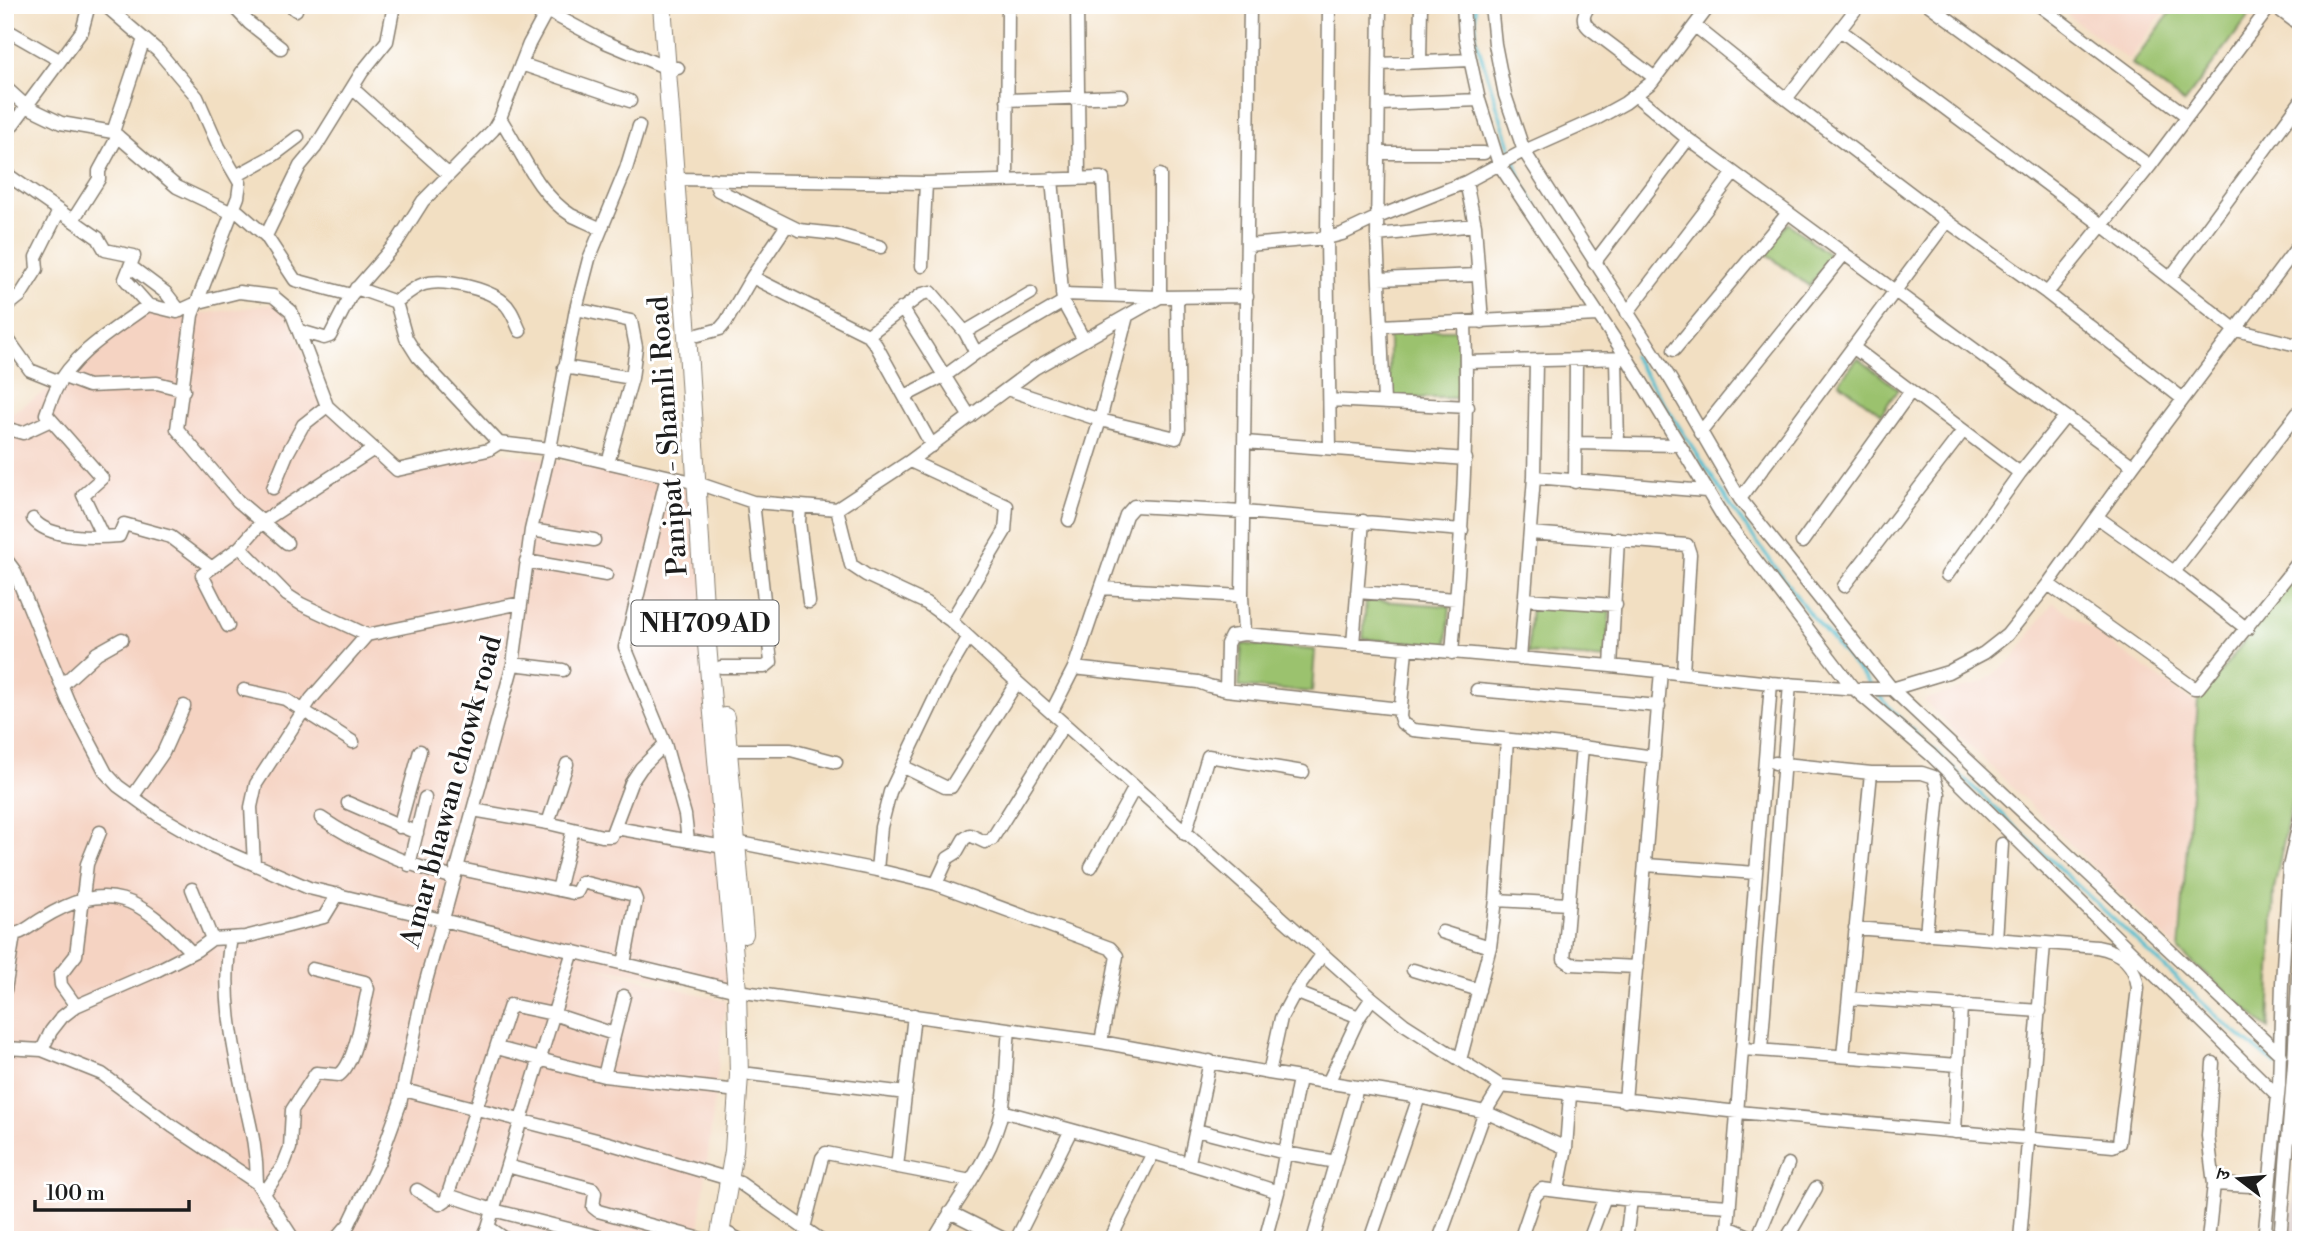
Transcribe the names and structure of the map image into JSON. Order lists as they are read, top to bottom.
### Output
{
  "streets": {
    "highway": ["Panipat - Shamli Road", "NH709AD"],
    "street": ["Amar bhawan chowk road"]
  },
  "scale_bar": "100 m",
  "north": "left"
}
